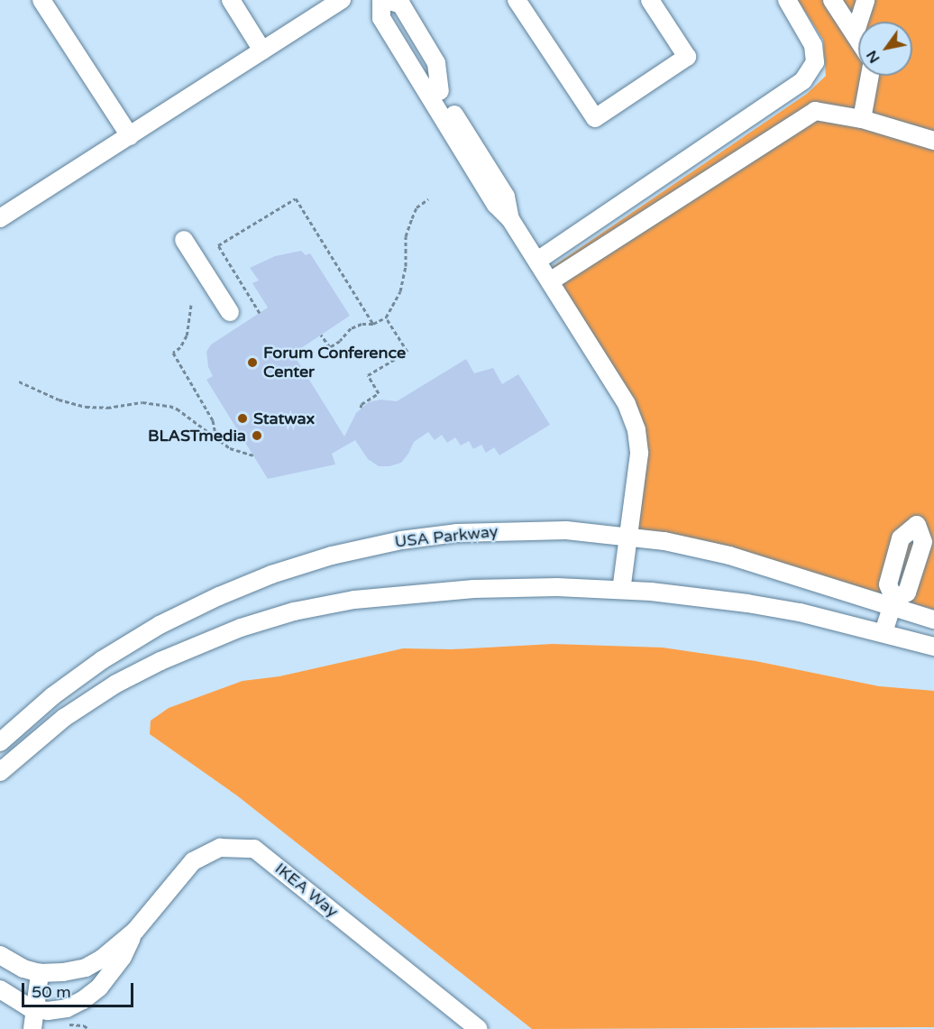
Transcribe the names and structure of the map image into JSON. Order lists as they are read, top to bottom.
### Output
{
  "streets": {
    "street": ["USA Parkway", "IKEA Way"]
  },
  "places": ["Forum Conference Center", "Statwax", "BLASTmedia"],
  "scale_bar": "50 m",
  "north": "bottom left"
}
